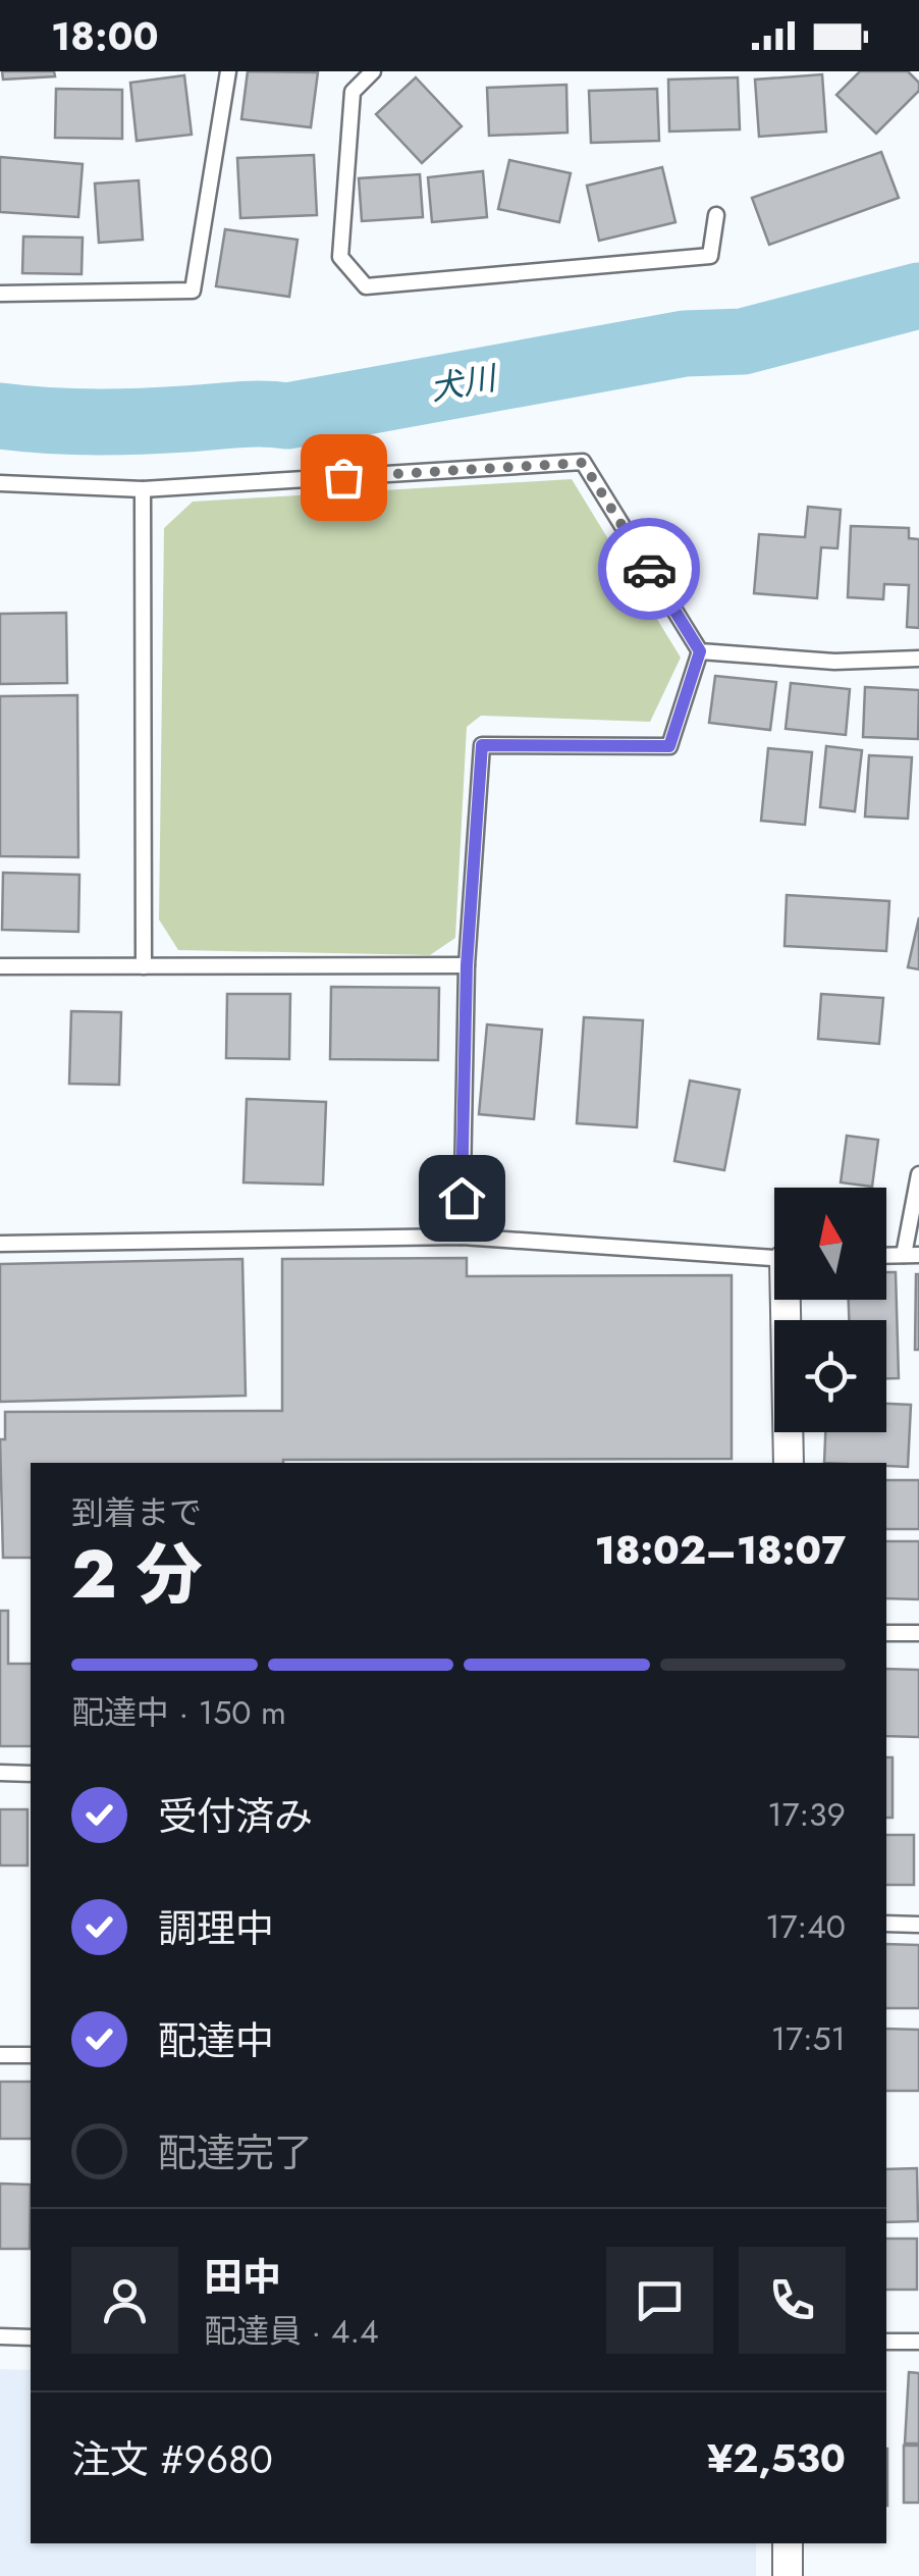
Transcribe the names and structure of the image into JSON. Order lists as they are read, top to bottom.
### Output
{
  "water": ["犬川"],
  "north": "top",
  "page": {
    "status": "18:00",
    "heading": ["2 分", "到着まで", "18:02–18:07"],
    "panel": [
      "田中",
      "配達員 · 4.4",
      "注文 #9680",
      "¥2,530"
    ],
    "bar": "配達中 · 150 m",
    "list": [
      ["受付済み", "17:39"],
      ["調理中", "17:40"],
      ["配達中", "17:51"],
      "配達完了"
    ]
  }
}
